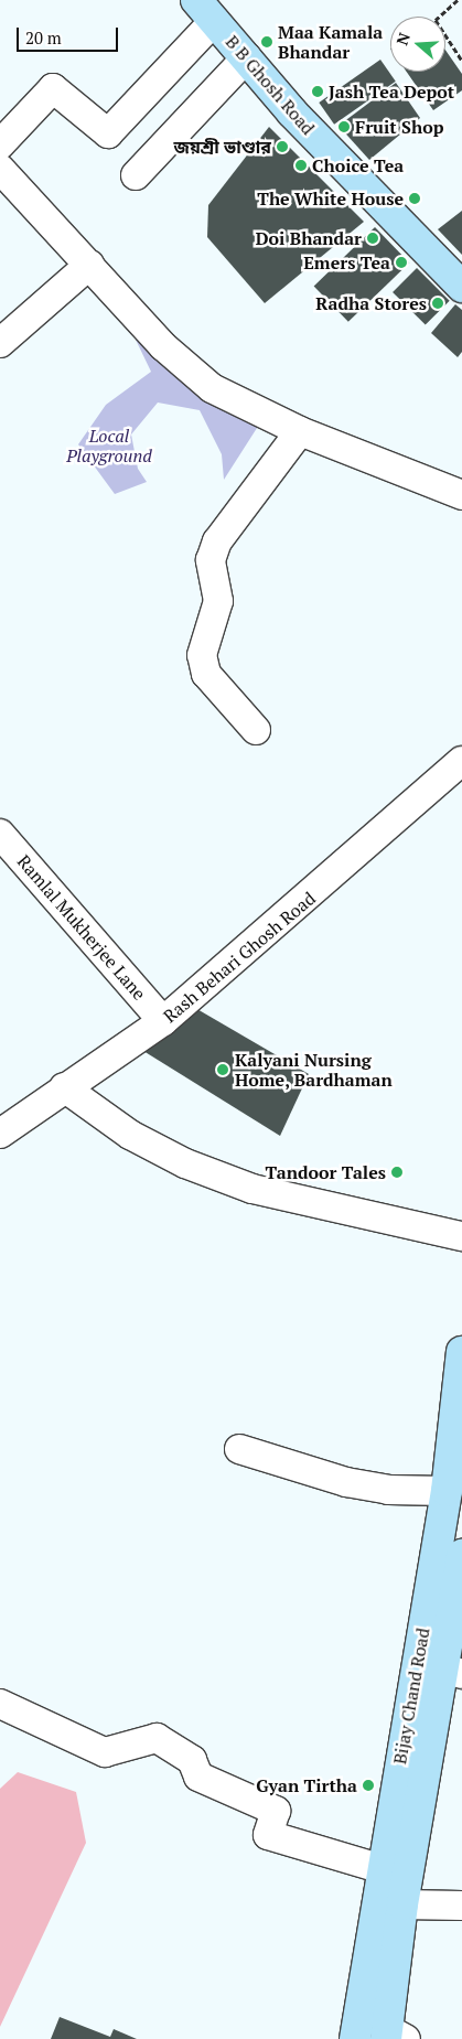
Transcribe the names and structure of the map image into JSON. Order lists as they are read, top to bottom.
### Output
{
  "streets": {
    "main road": ["B B Ghosh Road", "Bijay Chand Road"],
    "street": ["Ramlal Mukherjee Lane", "Rash Behari Ghosh Road"]
  },
  "crossings": [
    ["Ramlal Mukherjee Lane", "Rash Behari Ghosh Road"]
  ],
  "parks": ["Local Playground"],
  "places": [
    "Maa Kamala Bhandar",
    "Jash Tea Depot",
    "Fruit Shop",
    "জয়শ্রী ভাণ্ডার",
    "Choice Tea",
    "The White House",
    "Doi Bhandar",
    "Emers Tea",
    "Radha Stores",
    "Kalyani Nursing Home, Bardhaman",
    "Tandoor Tales",
    "Gyan Tirtha"
  ],
  "scale_bar": "20 m",
  "north": "left"
}
